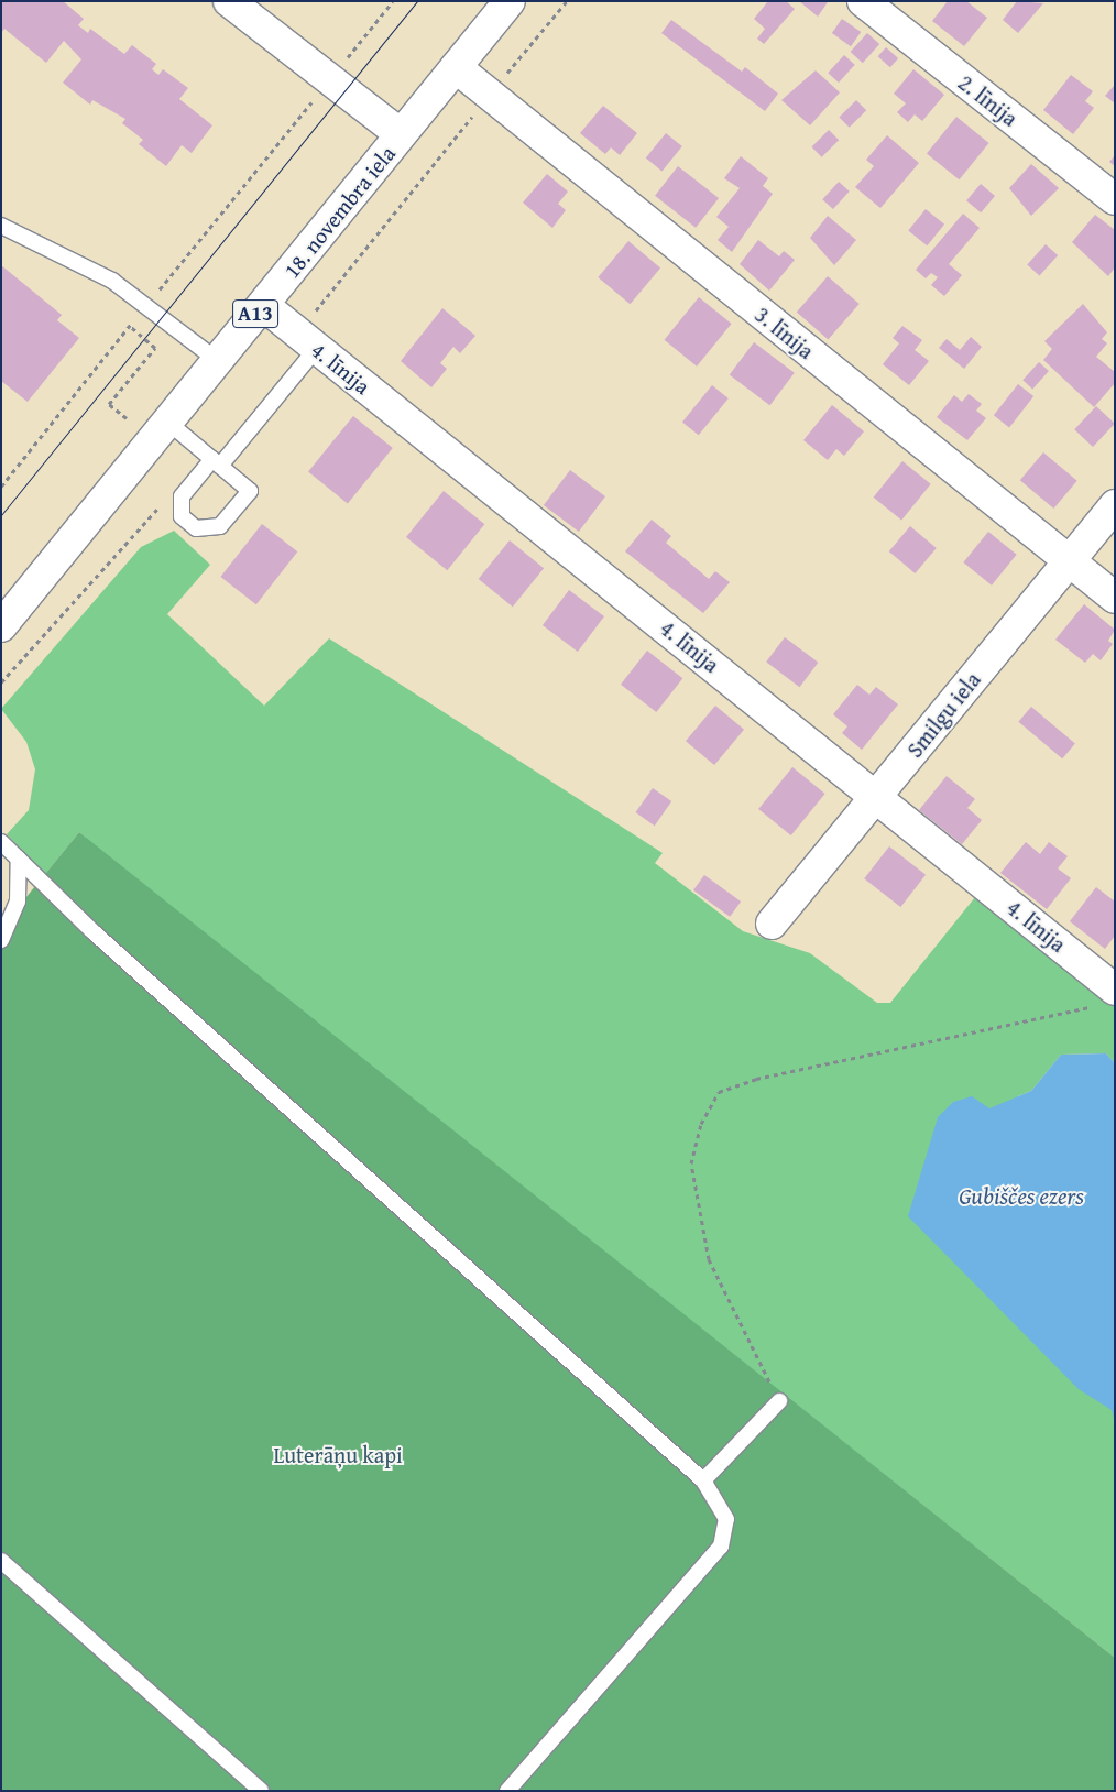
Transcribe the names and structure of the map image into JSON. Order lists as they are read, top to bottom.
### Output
{
  "streets": {
    "street": [
      "2. līnija",
      "18. novembra iela",
      "A13",
      "3. līnija",
      "4. līnija",
      "Smilgu iela"
    ]
  },
  "crossings": [
    ["18. novembra iela", "3. līnija"],
    ["18. novembra iela", "4. līnija"],
    ["3. līnija", "Smilgu iela"],
    ["4. līnija", "Smilgu iela"]
  ],
  "water": ["Gubiščes ezers"],
  "parks": ["Luterāņu kapi"]
}
